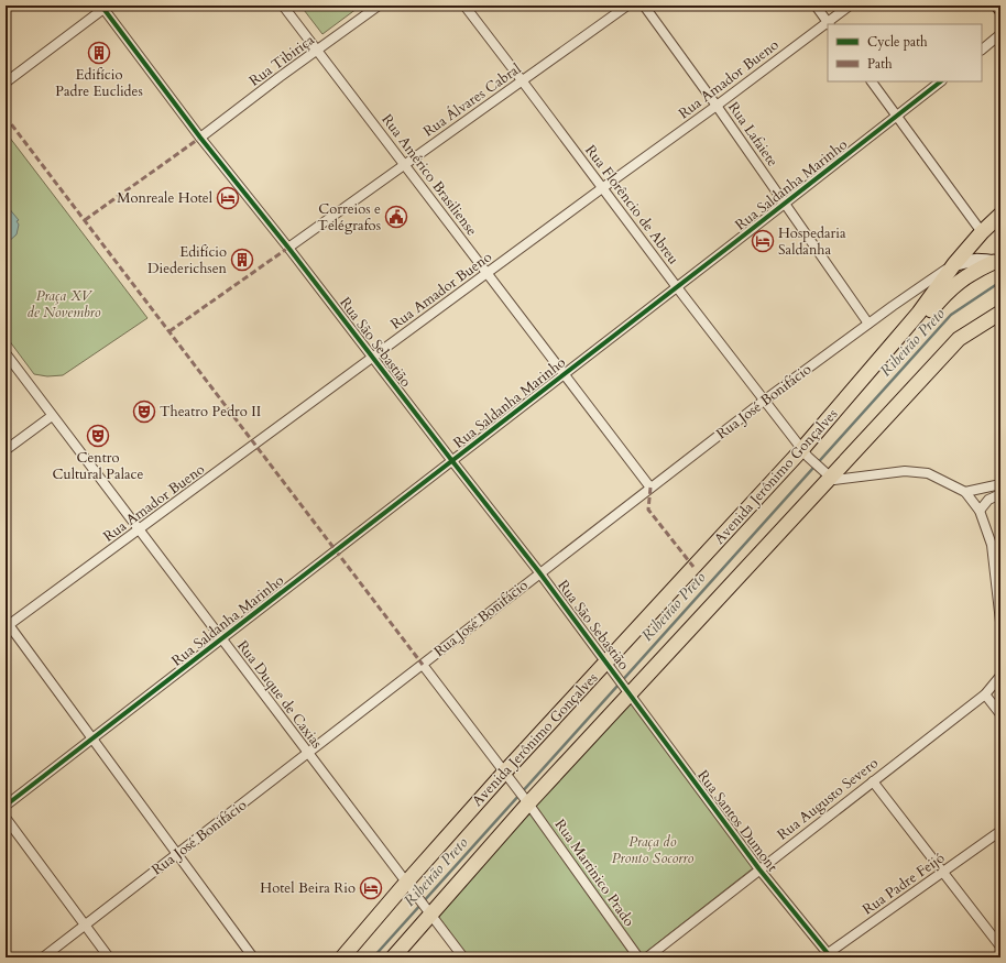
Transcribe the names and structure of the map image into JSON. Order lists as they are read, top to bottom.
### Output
{
  "streets": {
    "main road": ["Rua José Bonifácio", "Avenida Jerônimo Gonçalves"],
    "street": [
      "Rua Tibiriça",
      "Rua Amador Bueno",
      "Rua Álvares Cabral",
      "Rua Lafaiete",
      "Rua Américo Brasiliense",
      "Rua Saldanha Marinho",
      "Rua Florêncio de Abreu",
      "Rua São Sebastião",
      "Rua Duque de Caxias",
      "Rua Augusto Severo",
      "Rua Santos Dumont",
      "Rua Martinico Prado",
      "Rua Padre Feijó"
    ]
  },
  "crossings": [
    ["Rua Tibiriça", "Rua Américo Brasiliense"],
    ["Rua Tibiriça", "Rua São Sebastião"],
    ["Rua Amador Bueno", "Rua Lafaiete"],
    ["Rua Amador Bueno", "Rua Américo Brasiliense"],
    ["Rua Amador Bueno", "Rua Florêncio de Abreu"],
    ["Rua Amador Bueno", "Rua São Sebastião"],
    ["Rua Amador Bueno", "Rua Duque de Caxias"],
    ["Rua Álvares Cabral", "Rua Américo Brasiliense"],
    ["Rua Álvares Cabral", "Rua Florêncio de Abreu"],
    ["Rua Álvares Cabral", "Rua São Sebastião"],
    ["Rua Lafaiete", "Rua Saldanha Marinho"],
    ["Rua Lafaiete", "Rua José Bonifácio"],
    ["Rua Américo Brasiliense", "Rua Saldanha Marinho"],
    ["Rua Américo Brasiliense", "Rua José Bonifácio"],
    ["Rua Saldanha Marinho", "Rua Florêncio de Abreu"],
    ["Rua Saldanha Marinho", "Rua São Sebastião"],
    ["Rua Saldanha Marinho", "Rua Duque de Caxias"],
    ["Rua Florêncio de Abreu", "Rua José Bonifácio"],
    ["Rua Florêncio de Abreu", "Avenida Jerônimo Gonçalves"],
    ["Rua São Sebastião", "Rua José Bonifácio"],
    ["Rua São Sebastião", "Avenida Jerônimo Gonçalves"],
    ["Rua São Sebastião", "Rua Santos Dumont"],
    ["Rua José Bonifácio", "Avenida Jerônimo Gonçalves"],
    ["Rua José Bonifácio", "Rua Duque de Caxias"],
    ["Rua José Bonifácio", "Rua Martinico Prado"],
    ["Avenida Jerônimo Gonçalves", "Rua Duque de Caxias"],
    ["Avenida Jerônimo Gonçalves", "Rua Martinico Prado"],
    ["Rua Augusto Severo", "Rua Santos Dumont"],
    ["Rua Santos Dumont", "Rua Padre Feijó"]
  ],
  "water": ["Ribeirão Preto"],
  "parks": ["Praça XV de Novembro", "Praça do Pronto Socorro"],
  "places": {
    "building": ["Edifício Padre Euclides", "Edifício Diederichsen"],
    "hotel": ["Monreale Hotel", "Hospedaria Saldanha", "Hotel Beira Rio"],
    "public building": ["Correios e Telégrafos"],
    "theatre": ["Theatro Pedro II", "Centro Cultural Palace"]
  },
  "legend": ["Cycle path", "Path"]
}
